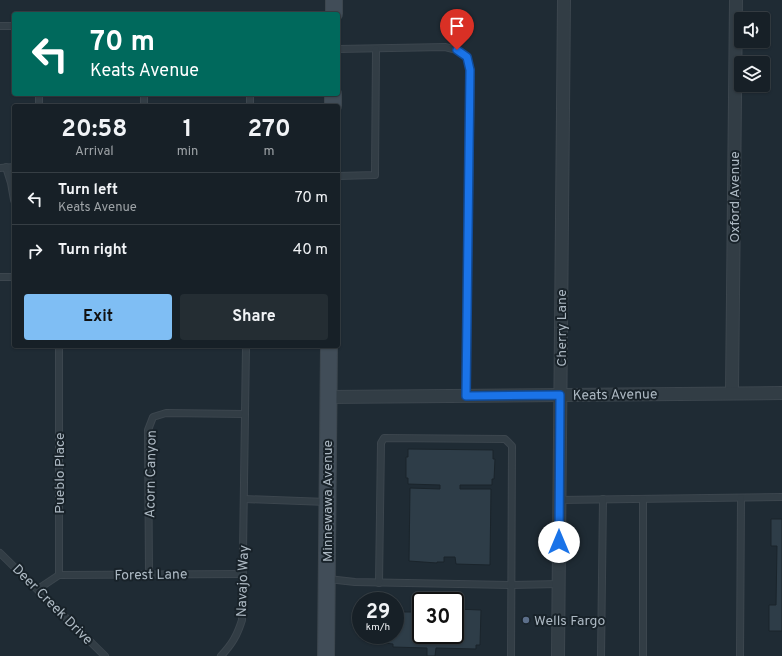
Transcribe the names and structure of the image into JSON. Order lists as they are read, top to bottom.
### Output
{
  "streets": {
    "main road": ["Minnewawa Avenue"],
    "street": ["Oxford Avenue", "Cherry Lane", "Keats Avenue"],
    "lane": [
      "Pueblo Place",
      "Acorn Canyon",
      "Forest Lane",
      "Navajo Way",
      "Deer Creek Drive"
    ]
  },
  "crossings": [
    ["Oxford Avenue", "Keats Avenue"],
    ["Cherry Lane", "Keats Avenue"],
    ["Keats Avenue", "Minnewawa Avenue"],
    ["Pueblo Place", "Forest Lane"],
    ["Acorn Canyon", "Forest Lane"],
    ["Acorn Canyon", "Navajo Way"],
    ["Forest Lane", "Navajo Way"]
  ],
  "places": ["Wells Fargo"],
  "page": {
    "turn": ["70 m", "Keats Avenue"],
    "eta": [
      "20:58",
      "Arrival",
      "1",
      "min",
      "270",
      "m"
    ],
    "list": [
      {
        "name": "Turn left",
        "note": "Keats Avenue",
        "value": "70 m"
      },
      {
        "name": "Turn right",
        "value": "40 m"
      }
    ],
    "buttons": ["Exit", "Share"],
    "speed": "29 km/h",
    "limit": "30"
  }
}
